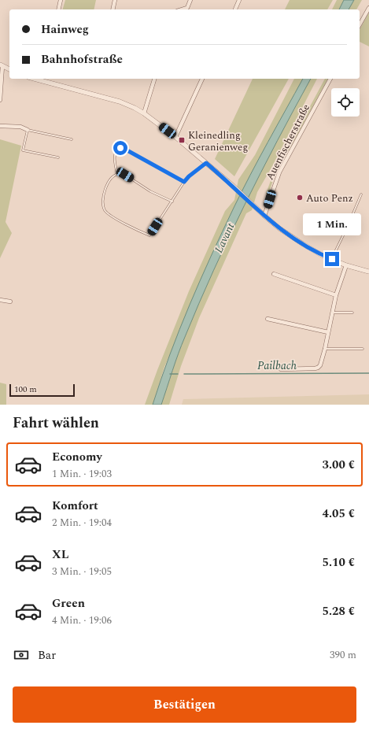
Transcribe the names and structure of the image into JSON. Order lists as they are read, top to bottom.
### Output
{
  "streets": {
    "street": ["Auenfischerstraße"]
  },
  "water": ["Lavant", "Pailbach"],
  "places": {
    "transit": ["Kleinedling Geranienweg"],
    "other": ["Auto Penz"]
  },
  "scale_bar": "100 m",
  "page": {
    "banner": ["Hainweg", "Bahnhofstraße"],
    "bubble": "1 Min.",
    "scale": "100 m",
    "heading": "Fahrt wählen",
    "list": [
      {
        "name": "Economy",
        "note": "1 Min. · 19:03",
        "value": "3.00 €"
      },
      {
        "name": "Komfort",
        "note": "2 Min. · 19:04",
        "value": "4.05 €"
      },
      {
        "name": "XL",
        "note": "3 Min. · 19:05",
        "value": "5.10 €"
      },
      {
        "name": "Green",
        "note": "4 Min. · 19:06",
        "value": "5.28 €"
      }
    ],
    "pay": ["Bar", "390 m"],
    "buttons": "Bestätigen"
  }
}
